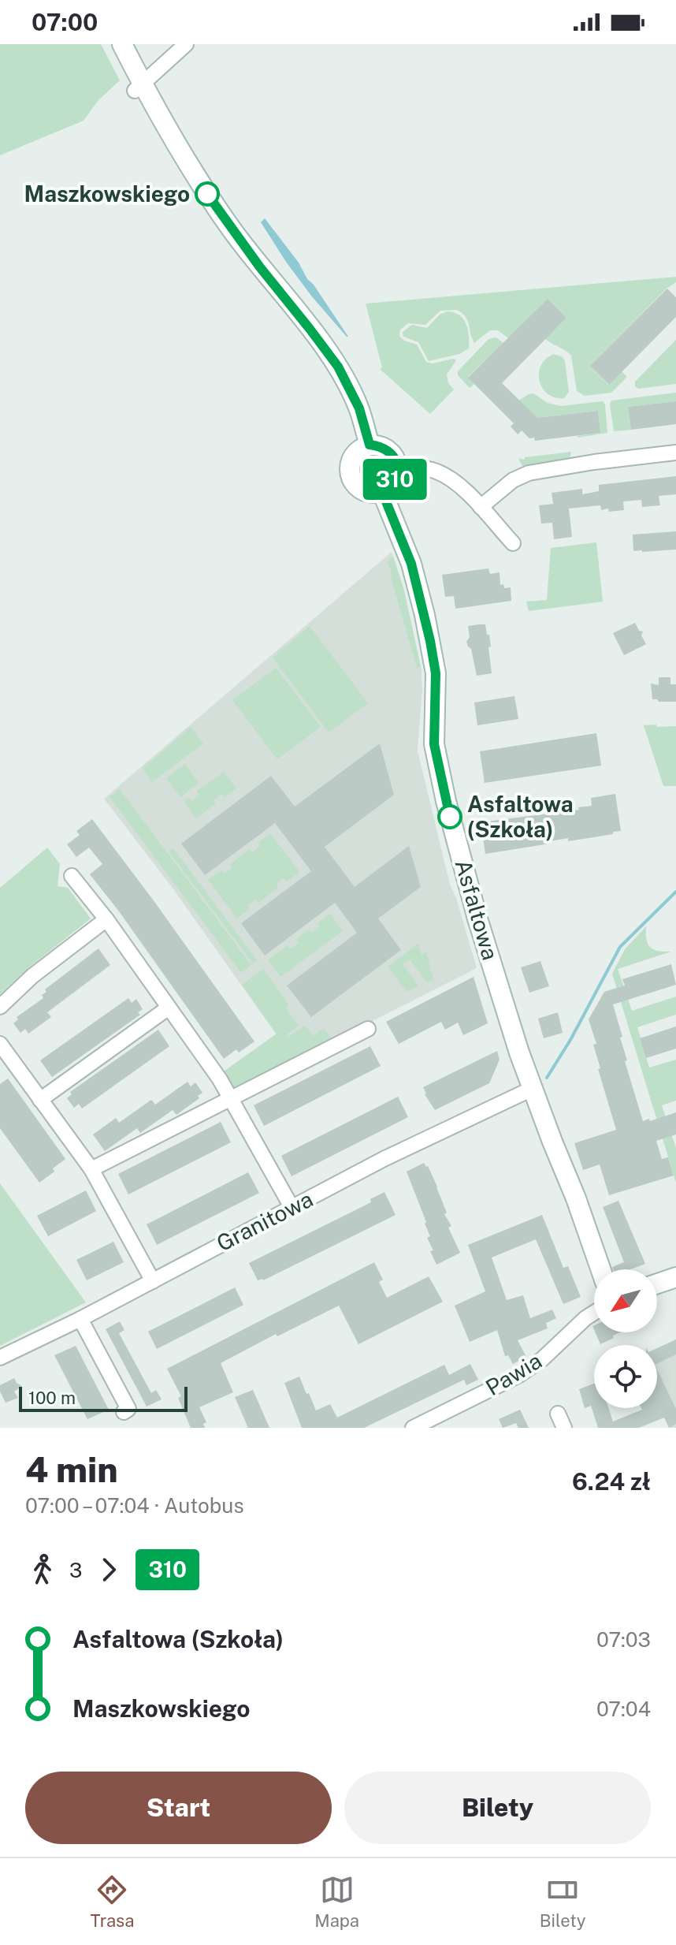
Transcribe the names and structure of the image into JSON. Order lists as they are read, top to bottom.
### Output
{
  "streets": {
    "street": ["Asfaltowa", "Granitowa", "Pawia"]
  },
  "crossings": [
    ["Asfaltowa", "Granitowa"]
  ],
  "places": ["Maszkowskiego", "Asfaltowa (Szkoła)"],
  "lines": ["bus line 310"],
  "scale_bar": "100 m",
  "north": "bottom left",
  "page": {
    "status": "07:00",
    "on_map": "310",
    "scale": "100 m",
    "heading": ["4 min", "07:00 – 07:04 · Autobus", "6.24 zł"],
    "legs": ["3", "310"],
    "list": [
      {
        "name": "Asfaltowa (Szkoła)",
        "value": "07:03"
      },
      {
        "name": "Maszkowskiego",
        "value": "07:04"
      }
    ],
    "buttons": ["Start", "Bilety"],
    "tabs": ["Trasa", "Mapa", "Bilety"]
  }
}
